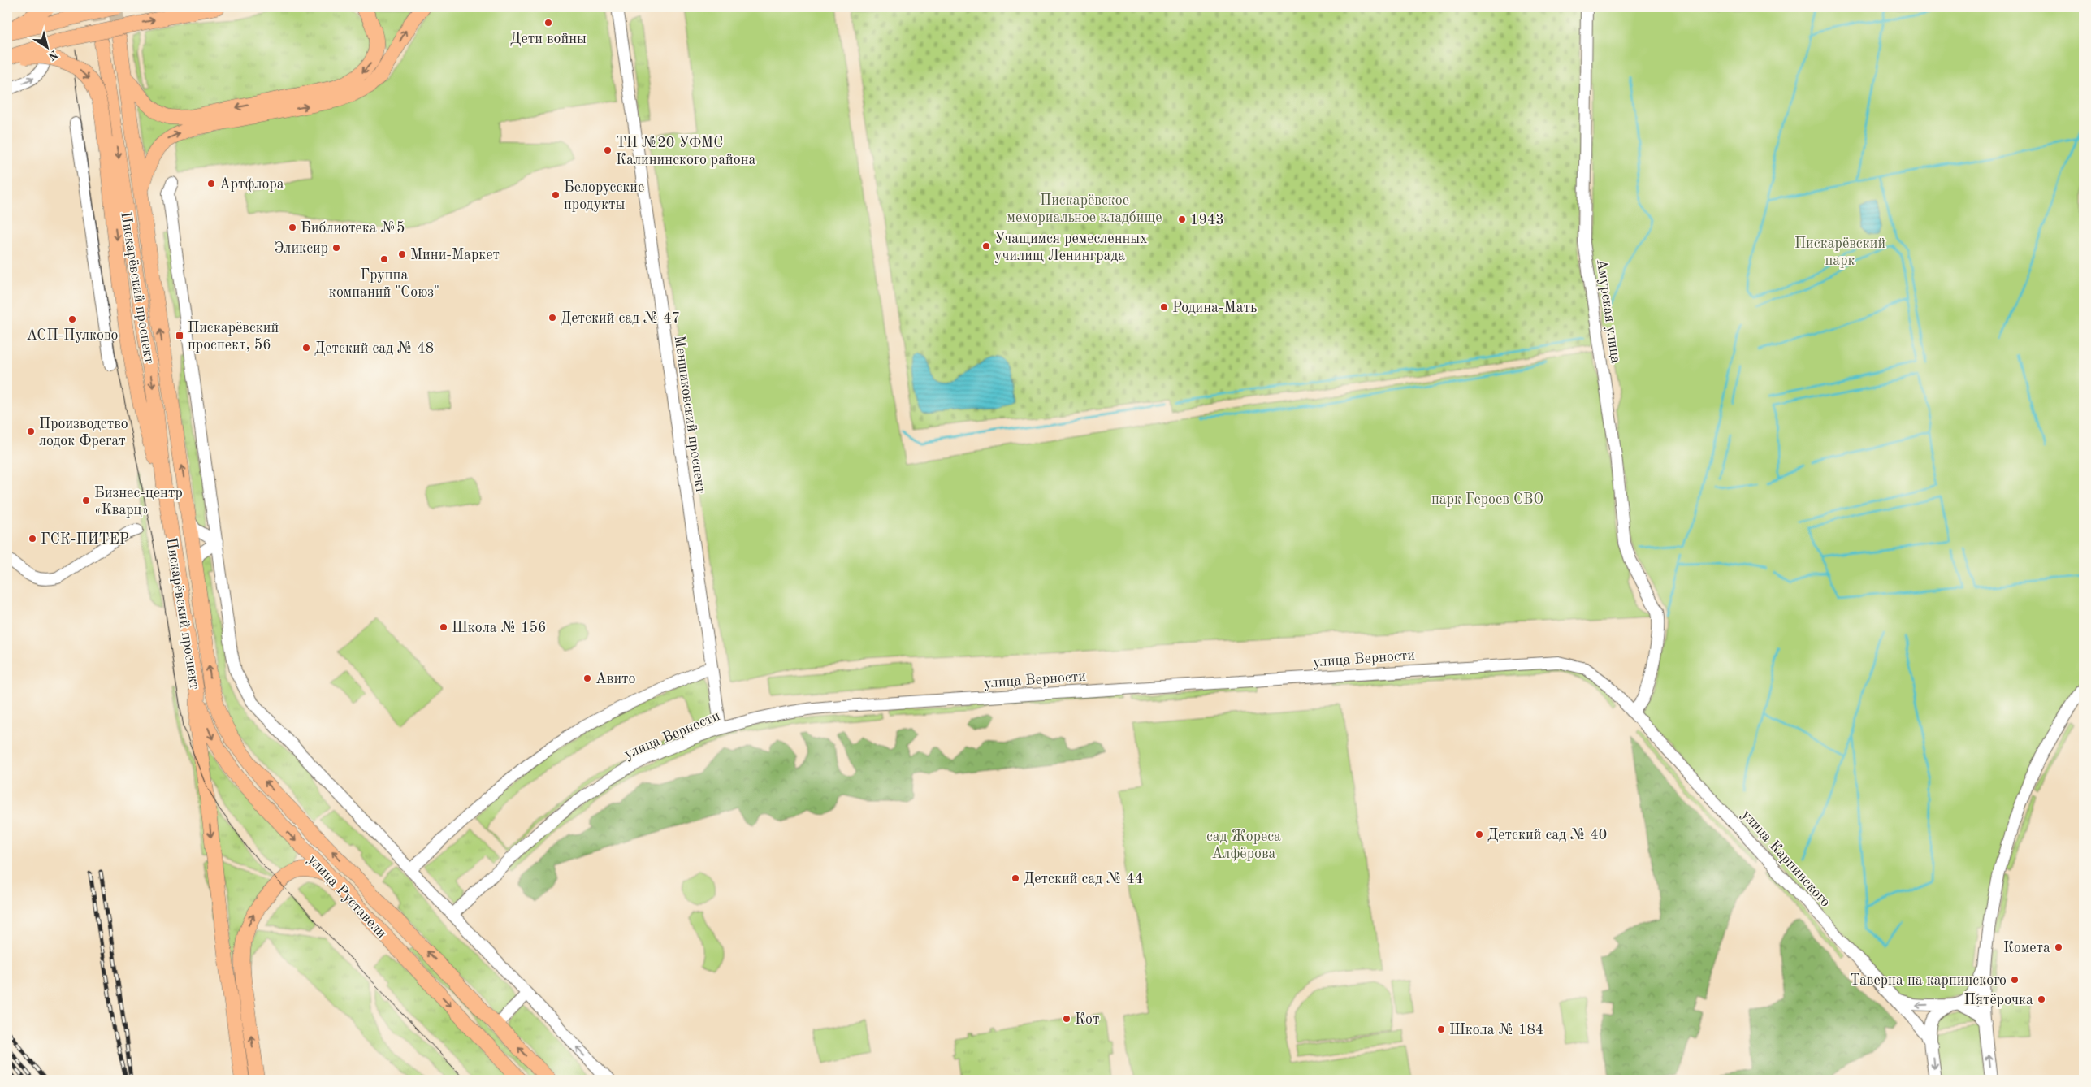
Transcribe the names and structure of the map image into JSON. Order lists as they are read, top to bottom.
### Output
{
  "streets": {
    "main road": ["Пискарёвский проспект", "улица Руставели"],
    "street": [
      "Амурская улица",
      "Меншиковский проспект",
      "улица Верности",
      "улица Карпинского"
    ]
  },
  "crossings": [
    ["Пискарёвский проспект", "улица Руставели"],
    ["Амурская улица", "улица Верности"],
    ["Меншиковский проспект", "улица Верности"],
    ["улица Верности", "улица Карпинского"]
  ],
  "parks": [
    "Пискарёвское мемориальное кладбище",
    "Пискарёвский парк",
    "парк Героев СВО",
    "сад Жореса Алфёрова"
  ],
  "places": {
    "other": [
      "Дети войны",
      "ТП №20 УФМС Калининского района",
      "Артфлора",
      "Белорусские продукты",
      "1943",
      "Библиотека №5",
      "Учащимся ремесленных училищ Ленинграда",
      "Эликсир",
      "Мини-Маркет",
      "Группа компаний \"Союз\"",
      "Родина-Мать",
      "Детский сад № 47",
      "АСП-Пулково",
      "Детский сад № 48",
      "Производство лодок Фрегат",
      "Бизнес-центр «Кварц»",
      "ГСК-ПИТЕР",
      "Школа № 156",
      "Авито",
      "Детский сад № 40",
      "Детский сад № 44",
      "Комета",
      "Таверна на карпинского",
      "Пятёрочка",
      "Кот",
      "Школа № 184"
    ],
    "transit": ["Пискарёвский проспект, 56"]
  },
  "north": "bottom right"
}
